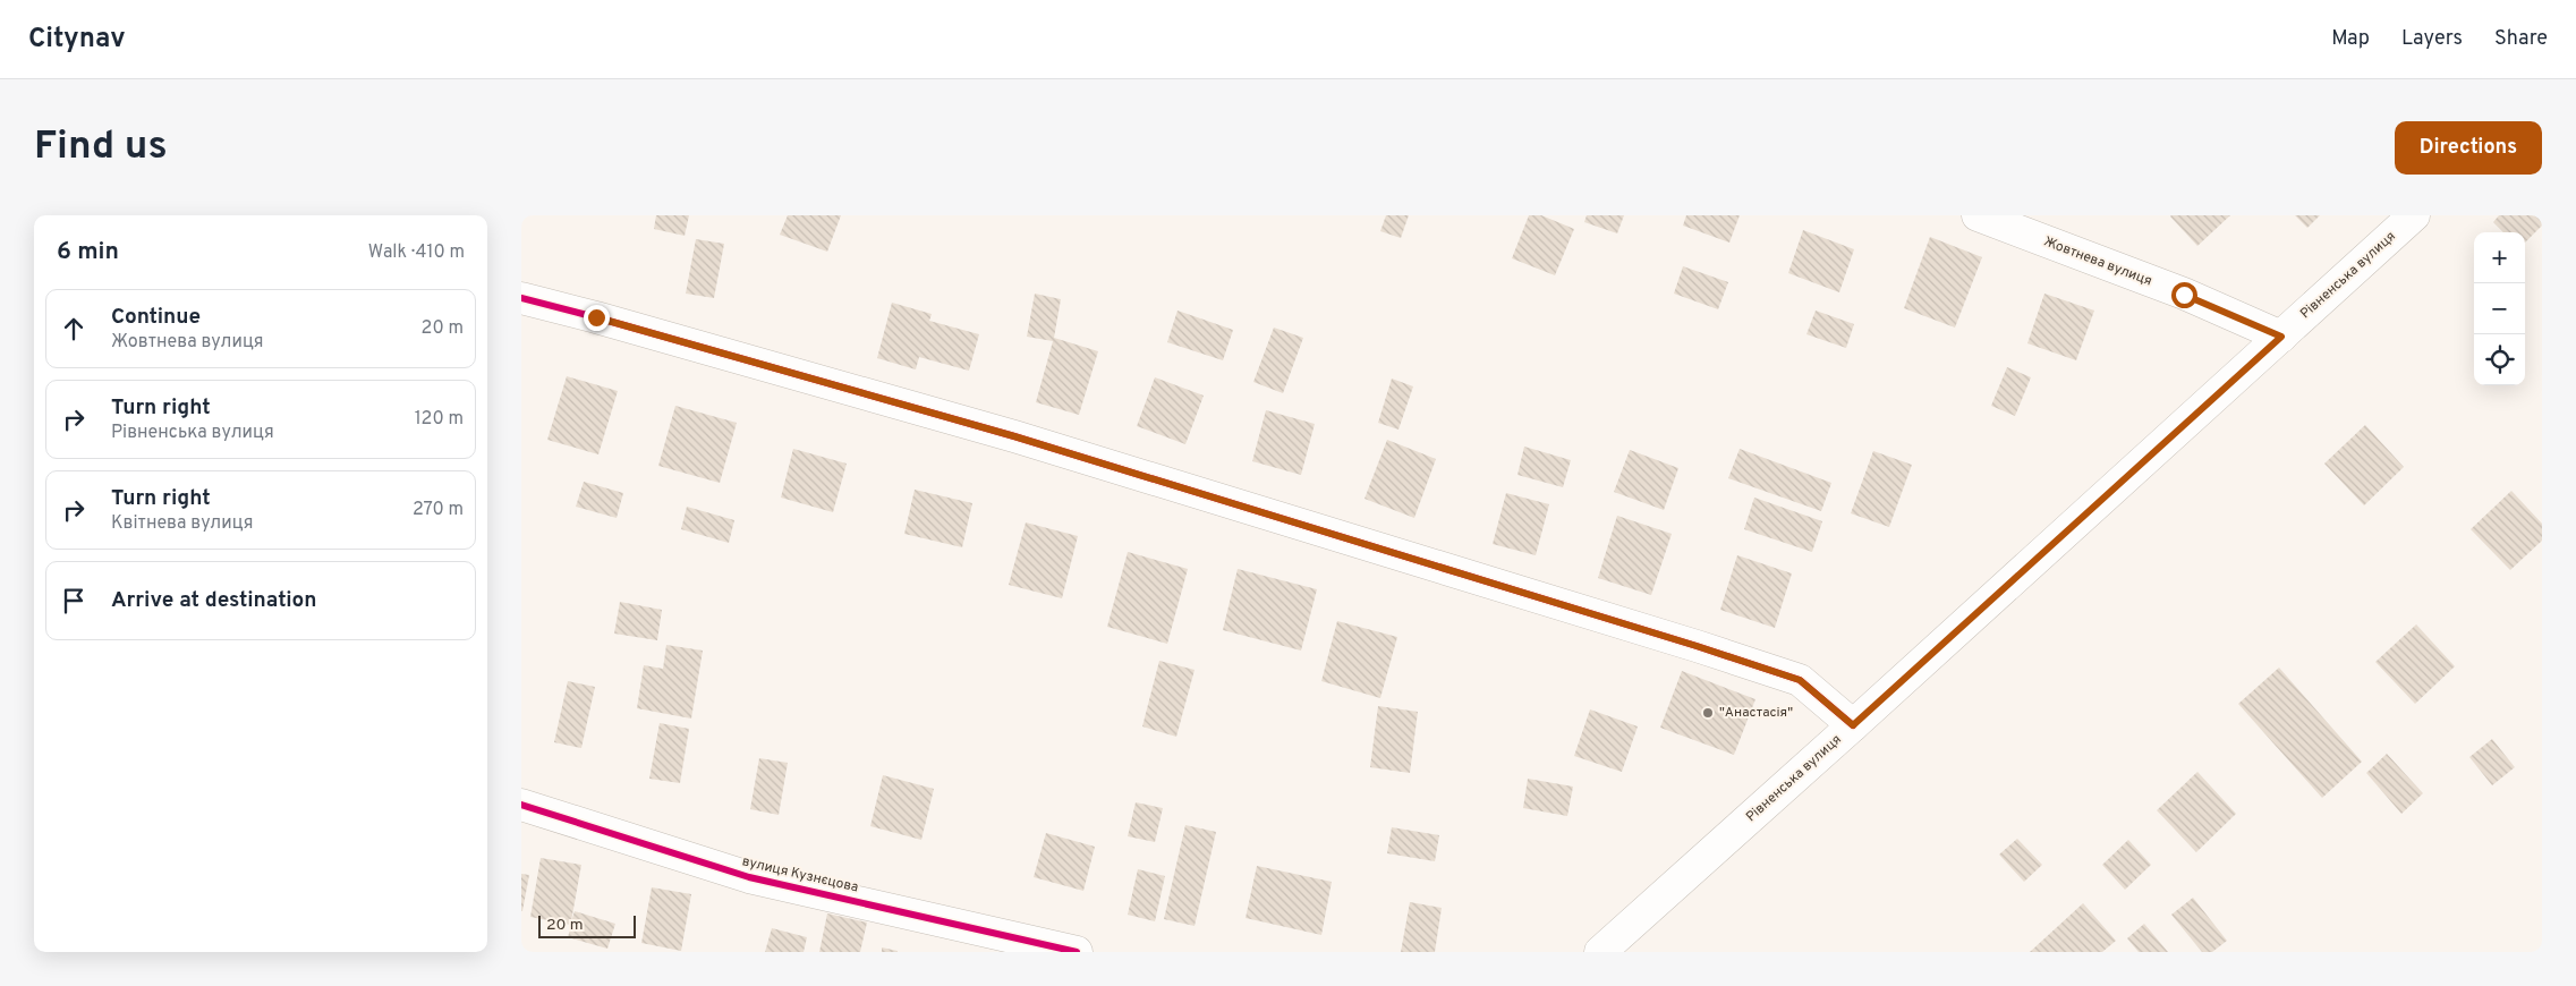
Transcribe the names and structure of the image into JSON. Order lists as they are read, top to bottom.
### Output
{
  "streets": {
    "street": ["Жовтнева вулиця", "Рівненська вулиця", "вулиця Кузнєцова"]
  },
  "crossings": [
    ["Жовтнева вулиця", "Рівненська вулиця"]
  ],
  "places": ["\"Анастасія\""],
  "scale_bar": "20 m",
  "page": {
    "header": "Citynav",
    "nav": ["Map", "Layers", "Share"],
    "buttons": "Directions",
    "title": "Find us",
    "heading": ["6 min", "Walk · 410 m"],
    "map_buttons": ["+", "−"],
    "list": [
      ["Continue", "Жовтнева вулиця", "20 m"],
      ["Turn right", "Рівненська вулиця", "120 m"],
      ["Turn right", "Квітнева вулиця", "270 m"],
      "Arrive at destination"
    ],
    "scale": "20 m"
  }
}
